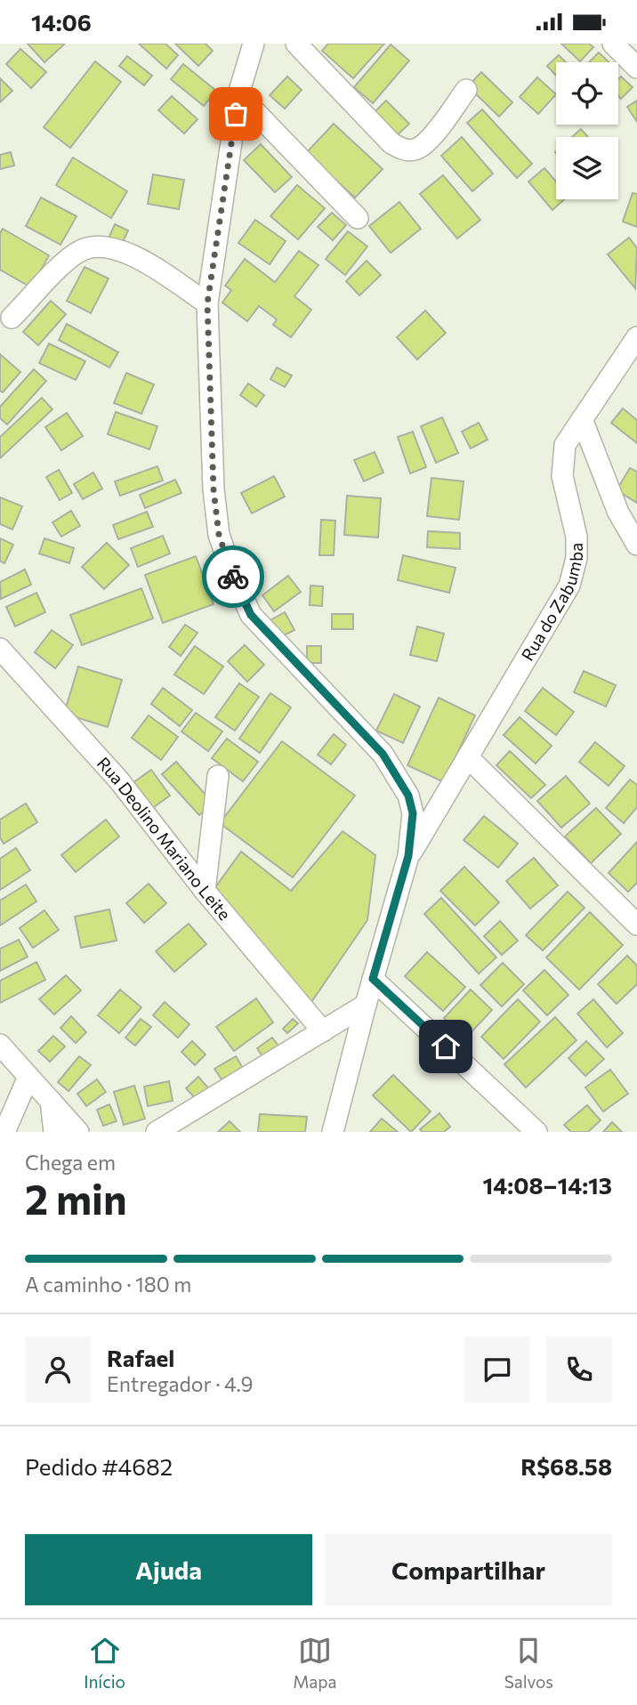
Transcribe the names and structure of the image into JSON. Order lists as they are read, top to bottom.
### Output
{
  "streets": {
    "street": ["Rua do Zabumba", "Rua Deolino Mariano Leite"]
  },
  "page": {
    "status": "14:06",
    "heading": ["2 min", "Chega em", "14:08–14:13"],
    "panel": [
      "Rafael",
      "Entregador · 4.9",
      "Pedido #4682",
      "R$68.58"
    ],
    "bar": "A caminho · 180 m",
    "buttons": ["Ajuda", "Compartilhar"],
    "tabs": ["Início", "Mapa", "Salvos"]
  }
}
